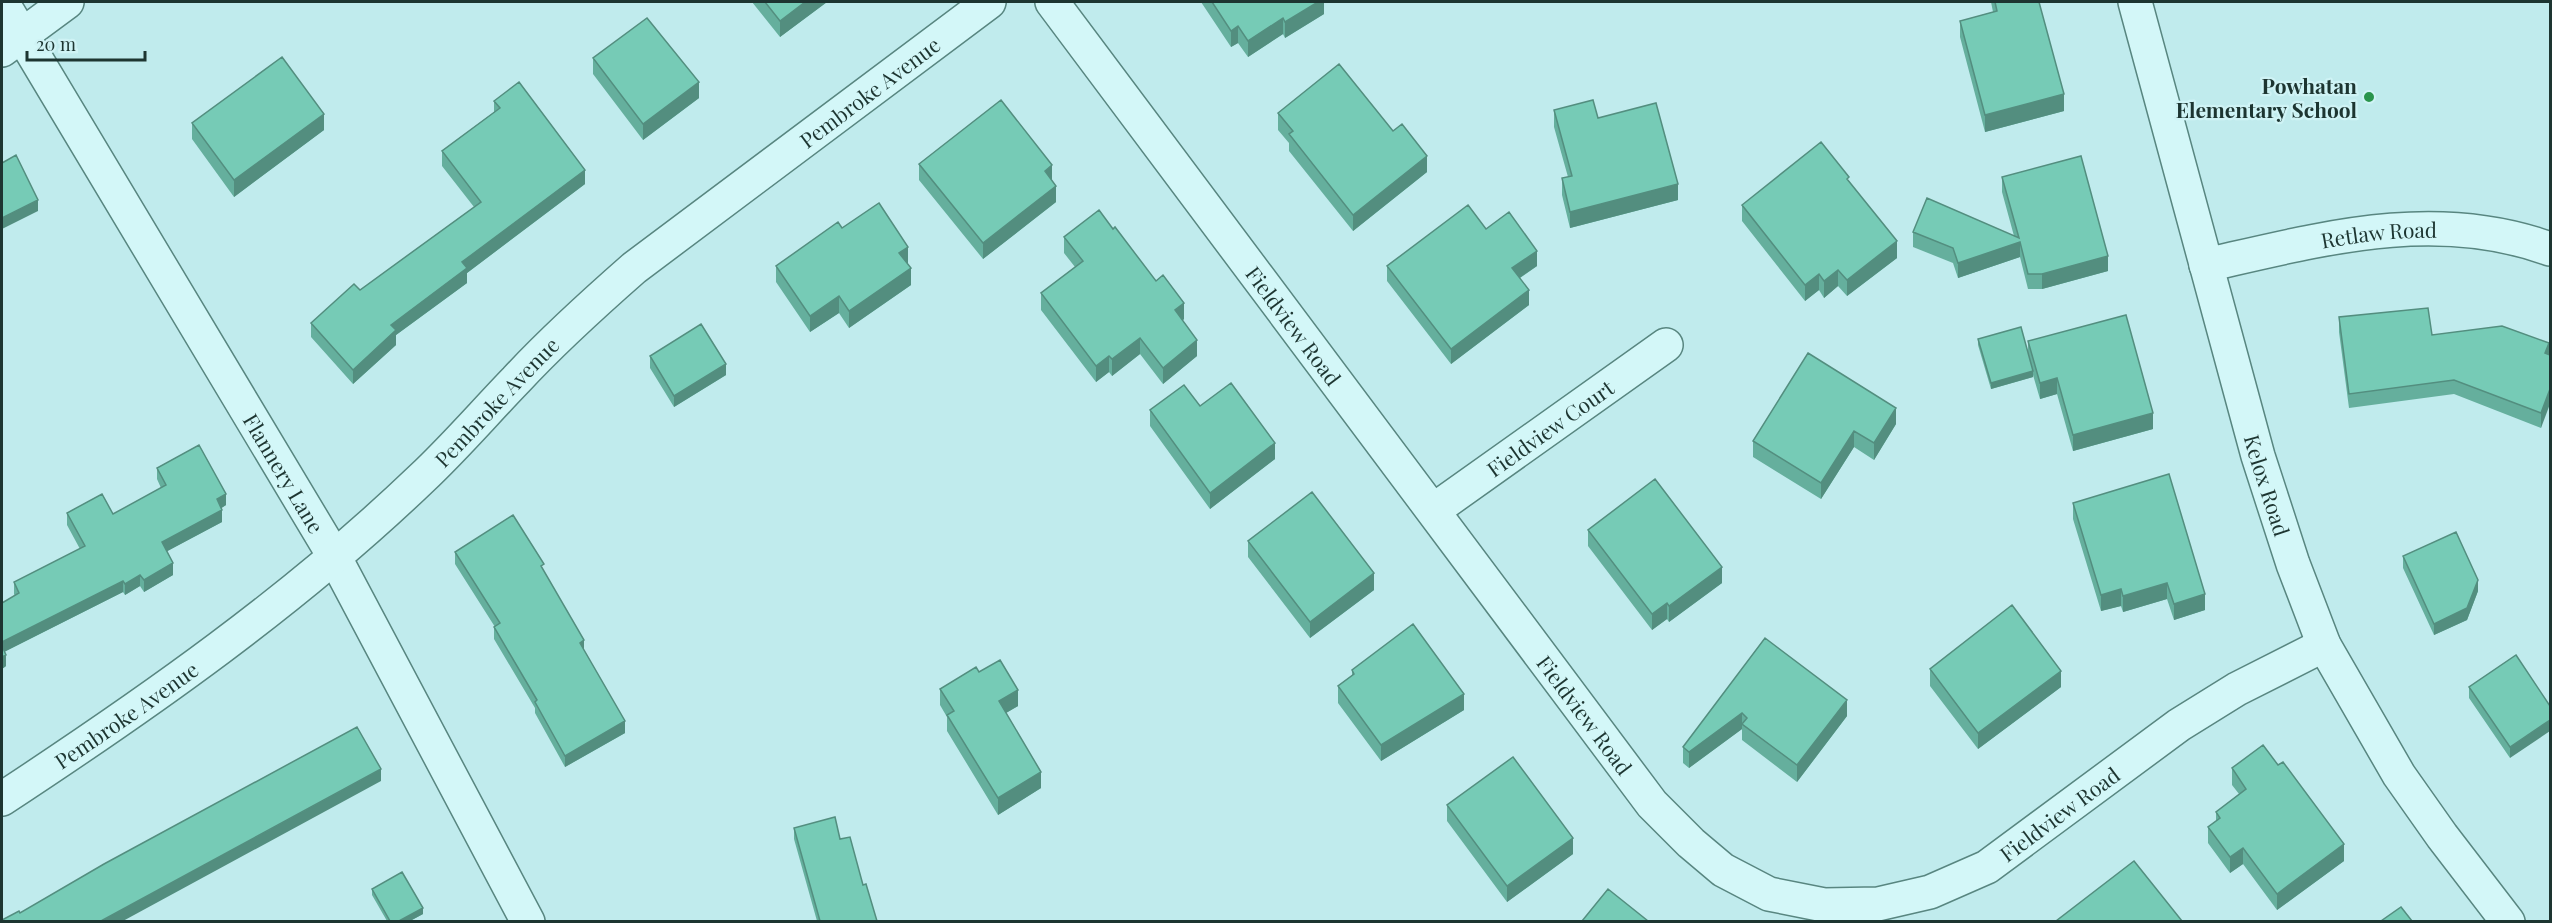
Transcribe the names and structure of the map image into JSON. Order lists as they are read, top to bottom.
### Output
{
  "streets": {
    "street": [
      "Pembroke Avenue",
      "Retlaw Road",
      "Fieldview Road",
      "Fieldview Court",
      "Flannery Lane",
      "Kelox Road"
    ]
  },
  "crossings": [
    ["Pembroke Avenue", "Flannery Lane"],
    ["Retlaw Road", "Kelox Road"],
    ["Fieldview Road", "Fieldview Court"],
    ["Fieldview Road", "Kelox Road"]
  ],
  "places": ["Powhatan Elementary School"],
  "scale_bar": "20 m"
}
